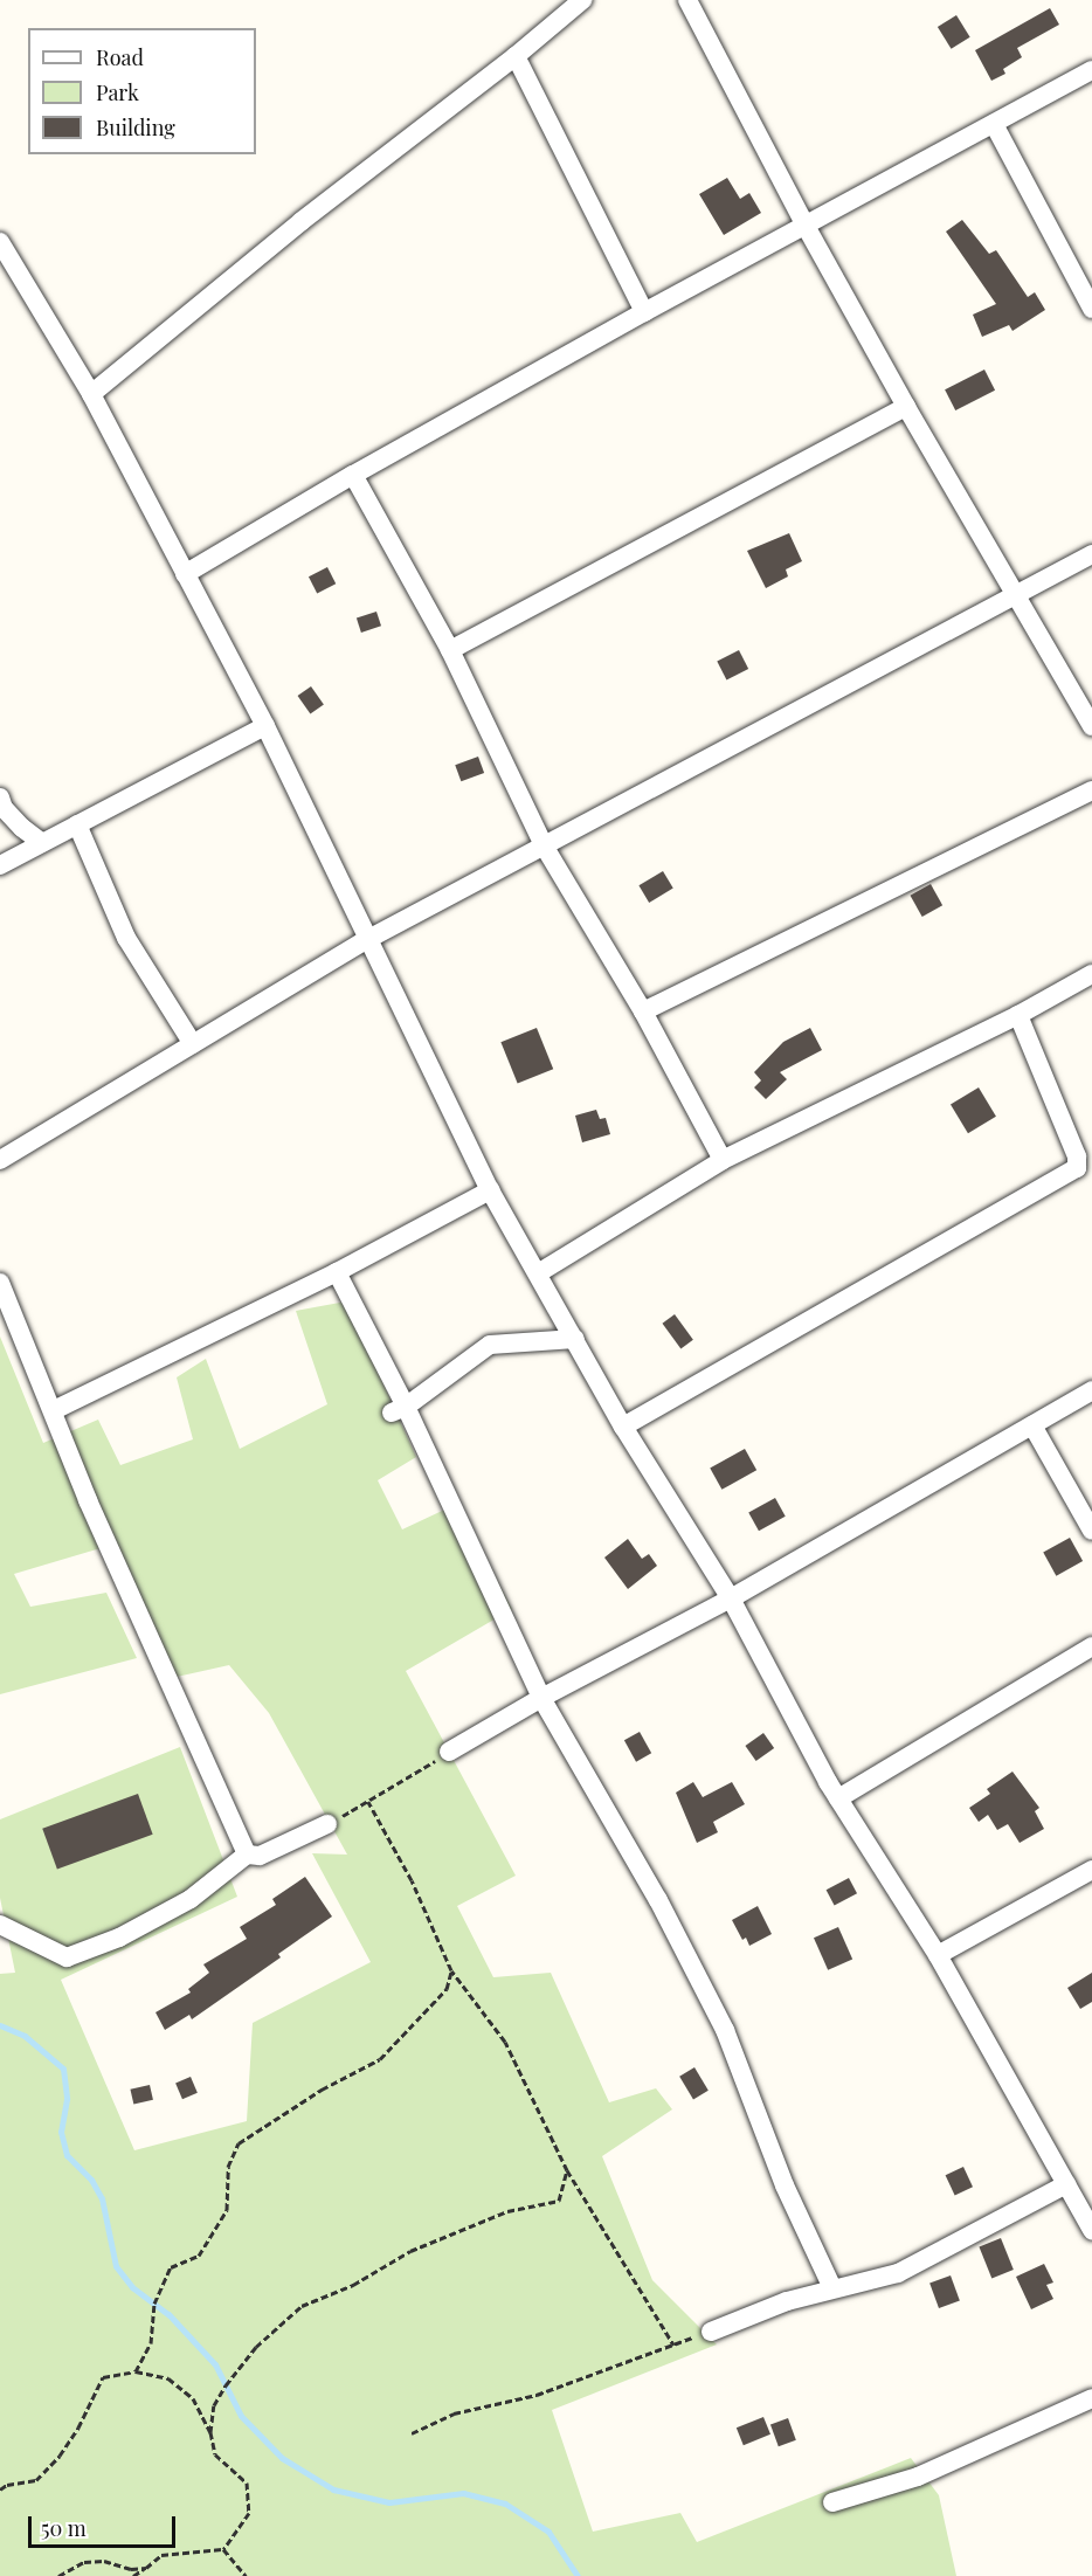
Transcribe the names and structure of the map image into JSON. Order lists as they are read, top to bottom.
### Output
{
  "legend": ["Road", "Park", "Building"],
  "scale_bar": "50 m"
}
